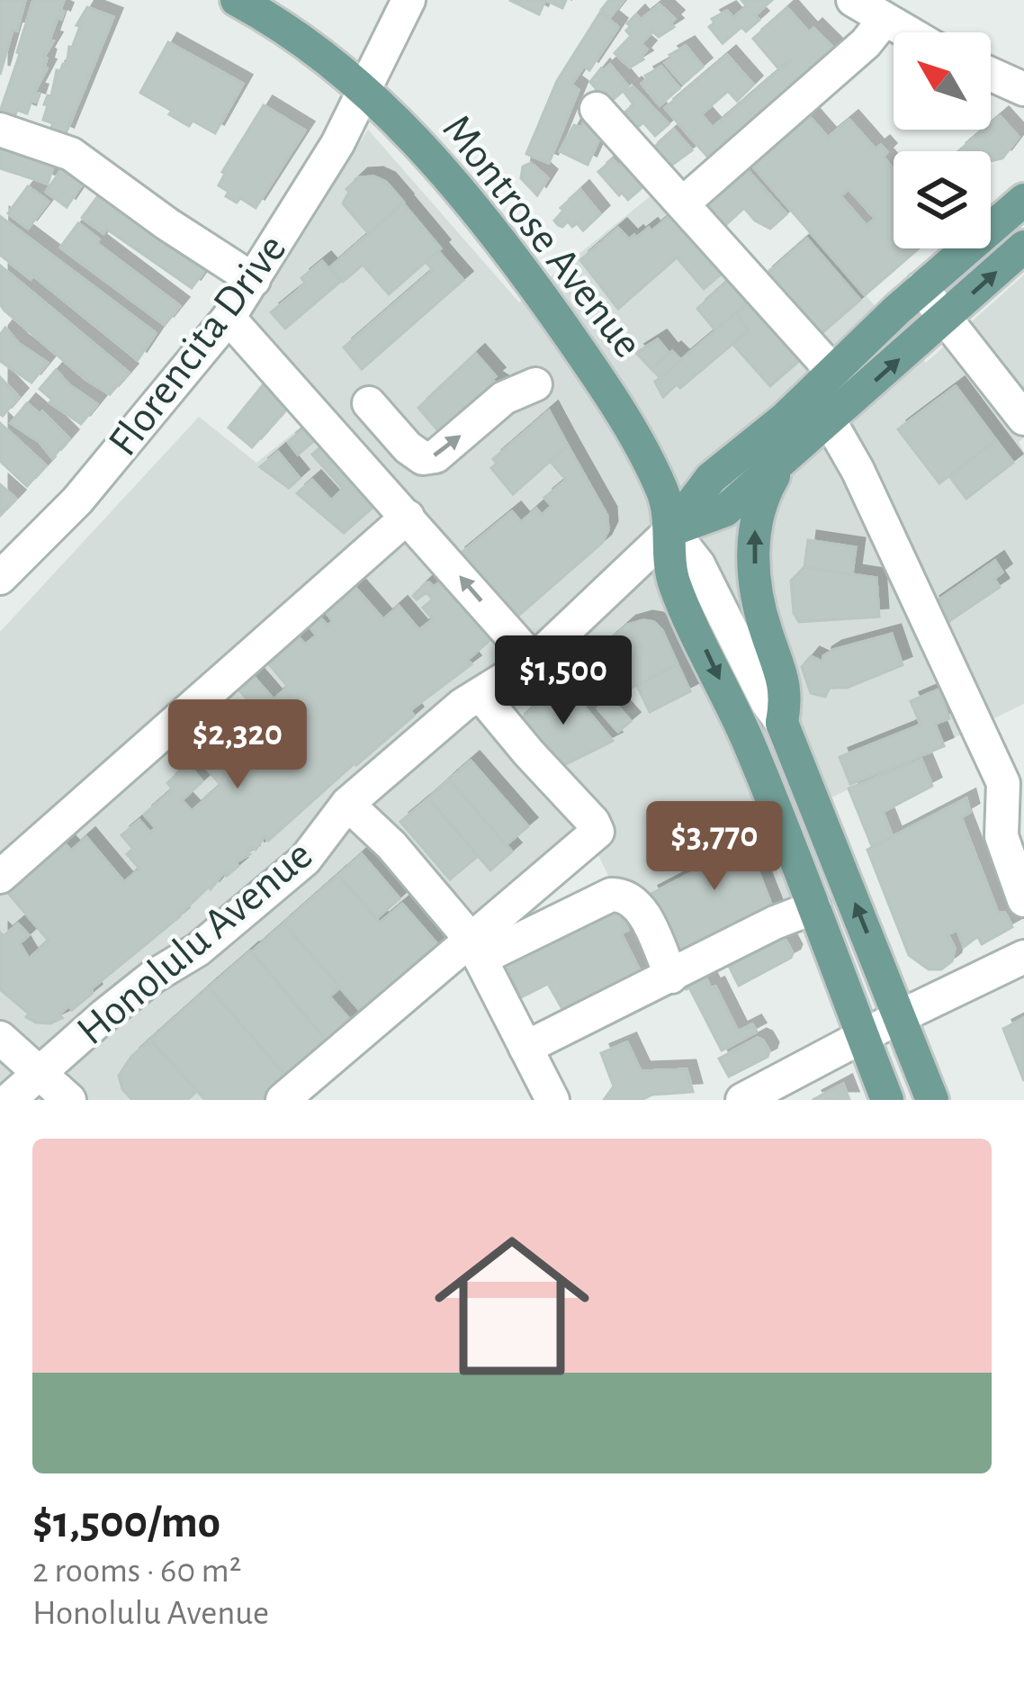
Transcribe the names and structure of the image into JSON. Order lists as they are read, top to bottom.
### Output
{
  "streets": {
    "main road": ["Montrose Avenue"],
    "street": ["Florencita Drive", "Honolulu Avenue"]
  },
  "crossings": [
    ["Montrose Avenue", "Florencita Drive"],
    ["Montrose Avenue", "Honolulu Avenue"]
  ],
  "north": "top left",
  "page": {
    "price": ["$1,500", "$2,320", "$3,770"],
    "list": [
      {
        "name": "$1,500/mo",
        "note": "2 rooms · 60 m² · Honolulu Avenue"
      }
    ]
  }
}
